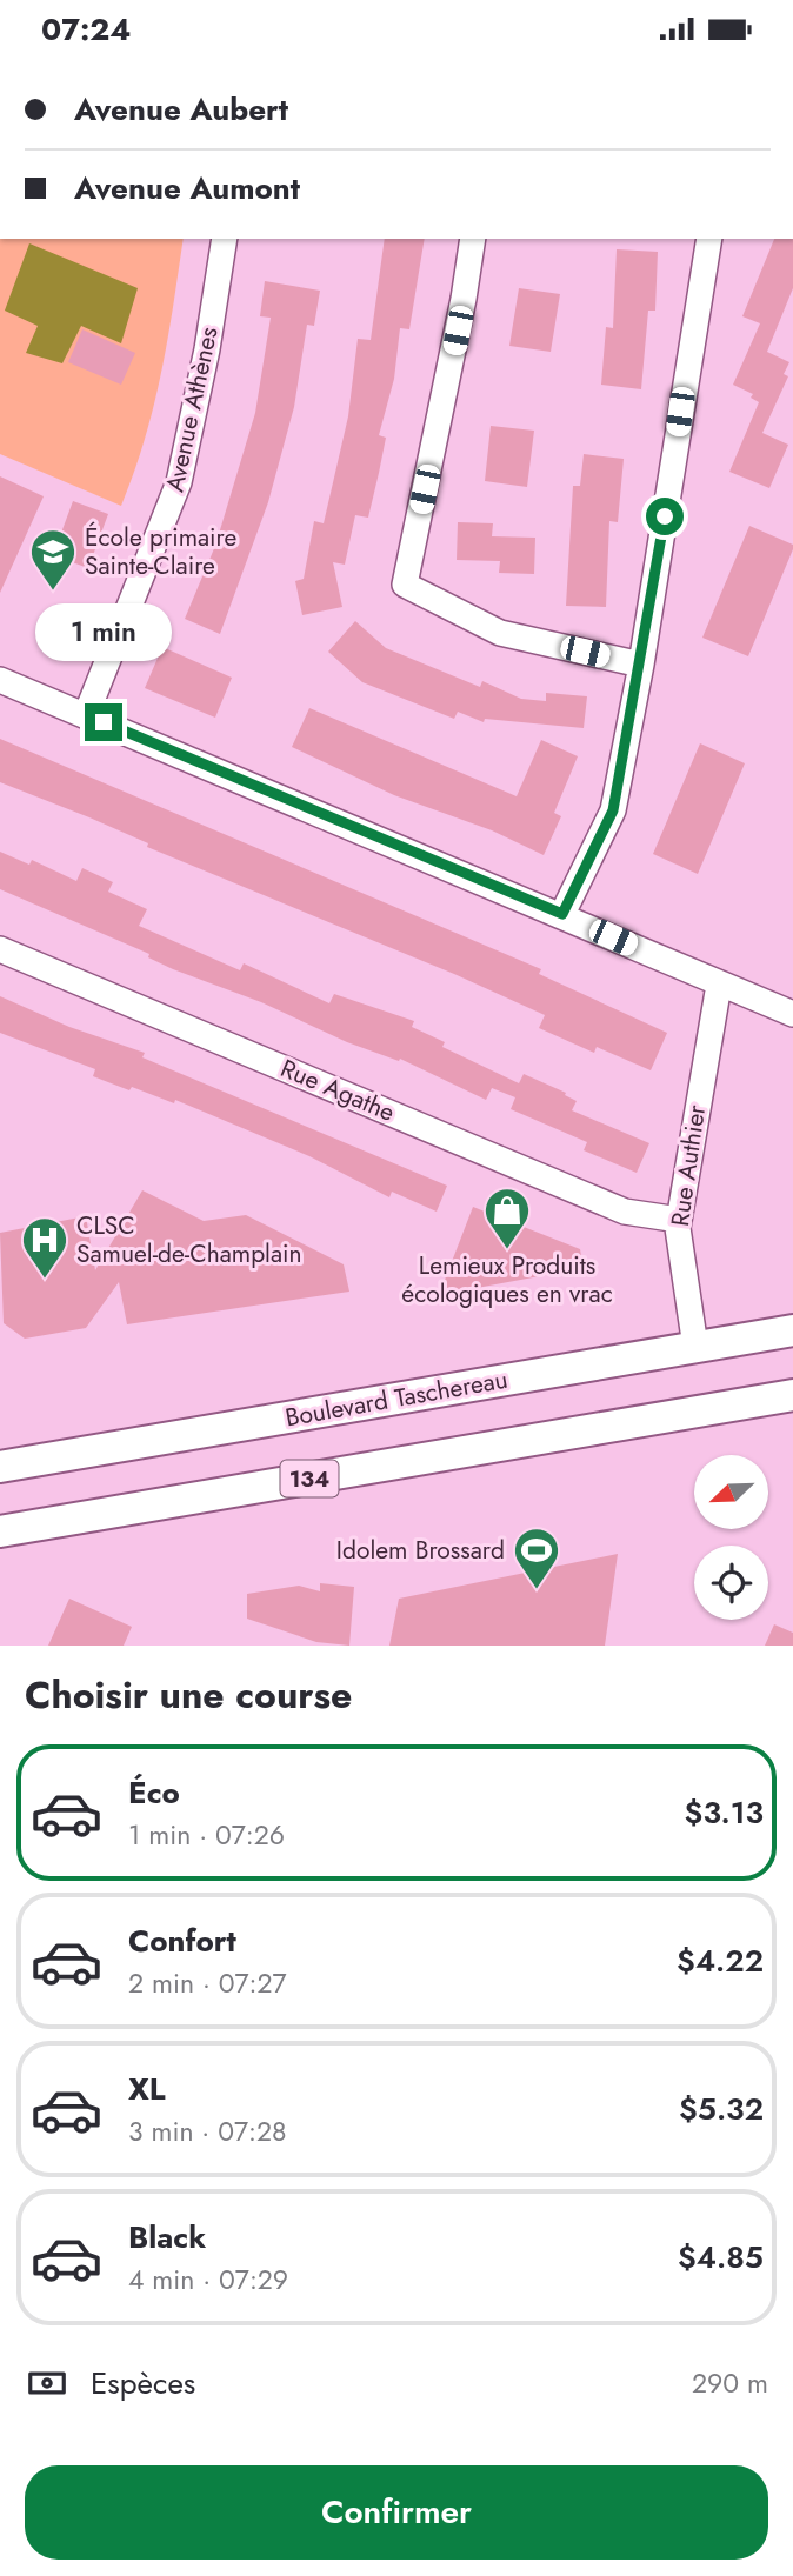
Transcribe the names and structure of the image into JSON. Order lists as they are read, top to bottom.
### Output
{
  "streets": {
    "main road": ["Boulevard Taschereau", "134"],
    "street": ["Avenue Athènes", "Rue Agathe", "Rue Authier"]
  },
  "crossings": [
    ["Rue Agathe", "Rue Authier"],
    ["Rue Authier", "Boulevard Taschereau"]
  ],
  "places": {
    "school or university": ["École primaire Sainte-Claire"],
    "shop": ["Lemieux Produits écologiques en vrac"],
    "hospital": ["CLSC Samuel-de-Champlain"],
    "sports": ["Idolem Brossard"]
  },
  "north": "bottom left",
  "page": {
    "status": "07:24",
    "banner": ["Avenue Aubert", "Avenue Aumont"],
    "bubble": "1 min",
    "heading": "Choisir une course",
    "list": [
      {
        "name": "Éco",
        "note": "1 min · 07:26",
        "value": "$3.13"
      },
      {
        "name": "Confort",
        "note": "2 min · 07:27",
        "value": "$4.22"
      },
      {
        "name": "XL",
        "note": "3 min · 07:28",
        "value": "$5.32"
      },
      {
        "name": "Black",
        "note": "4 min · 07:29",
        "value": "$4.85"
      }
    ],
    "pay": ["Espèces", "290 m"],
    "buttons": "Confirmer"
  }
}
